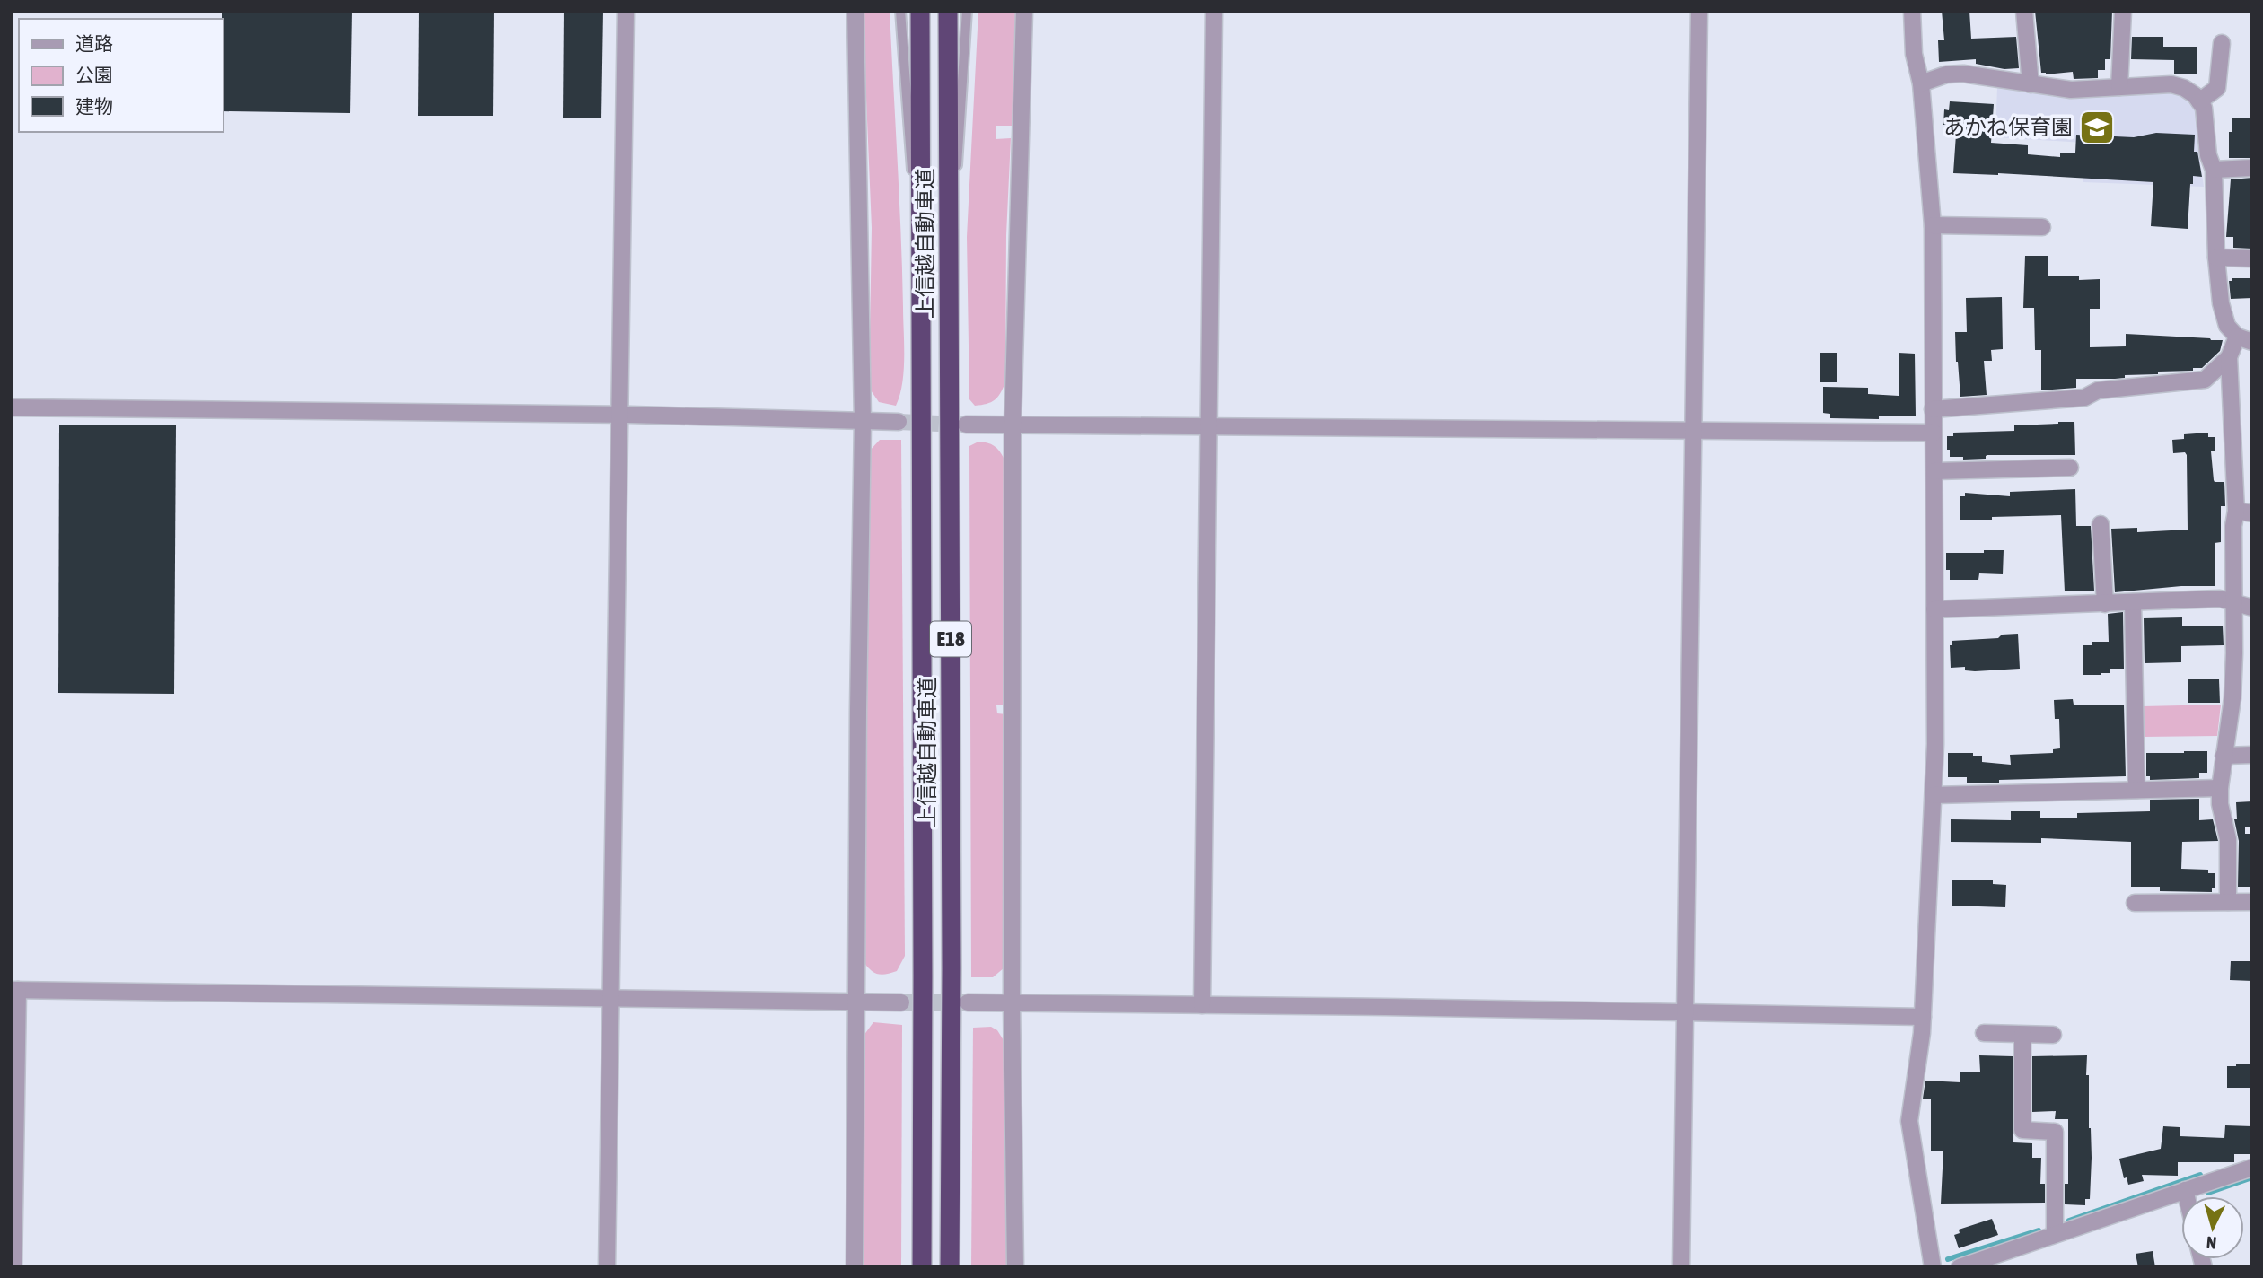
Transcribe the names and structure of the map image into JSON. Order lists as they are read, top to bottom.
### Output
{
  "streets": {
    "highway": ["上信越自動車道", "E18"]
  },
  "places": {
    "school or university": ["あかね保育園"]
  },
  "legend": ["道路", "公園", "建物"],
  "north": "bottom"
}
